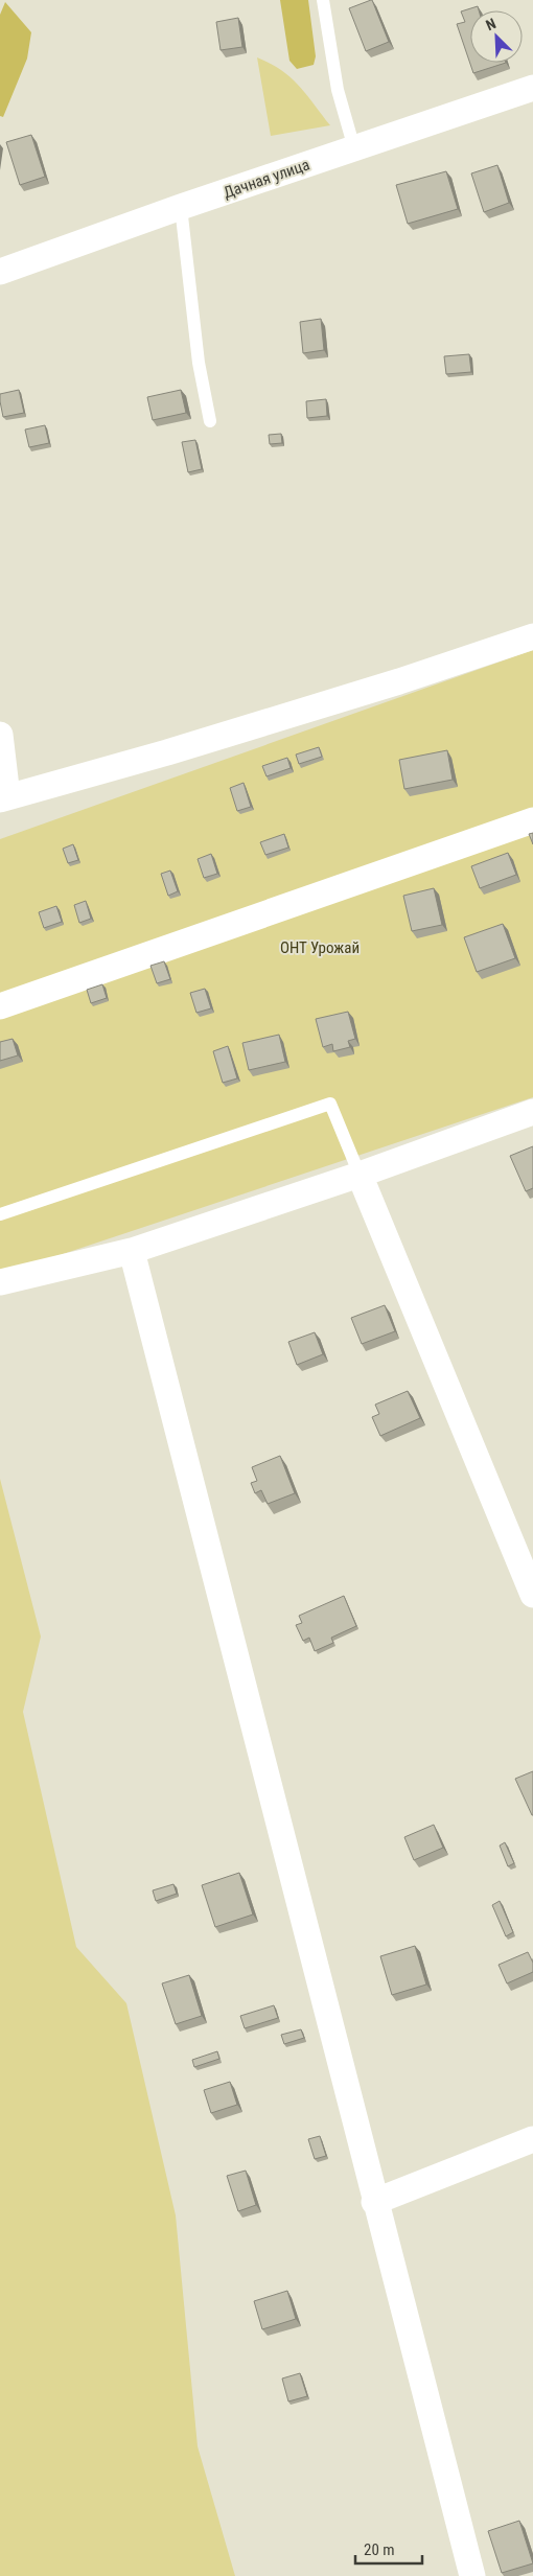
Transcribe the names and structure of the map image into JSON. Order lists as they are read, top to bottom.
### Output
{
  "streets": {
    "street": ["Дачная улица"]
  },
  "parks": ["ОНТ Урожай"],
  "scale_bar": "20 m",
  "north": "top left"
}
